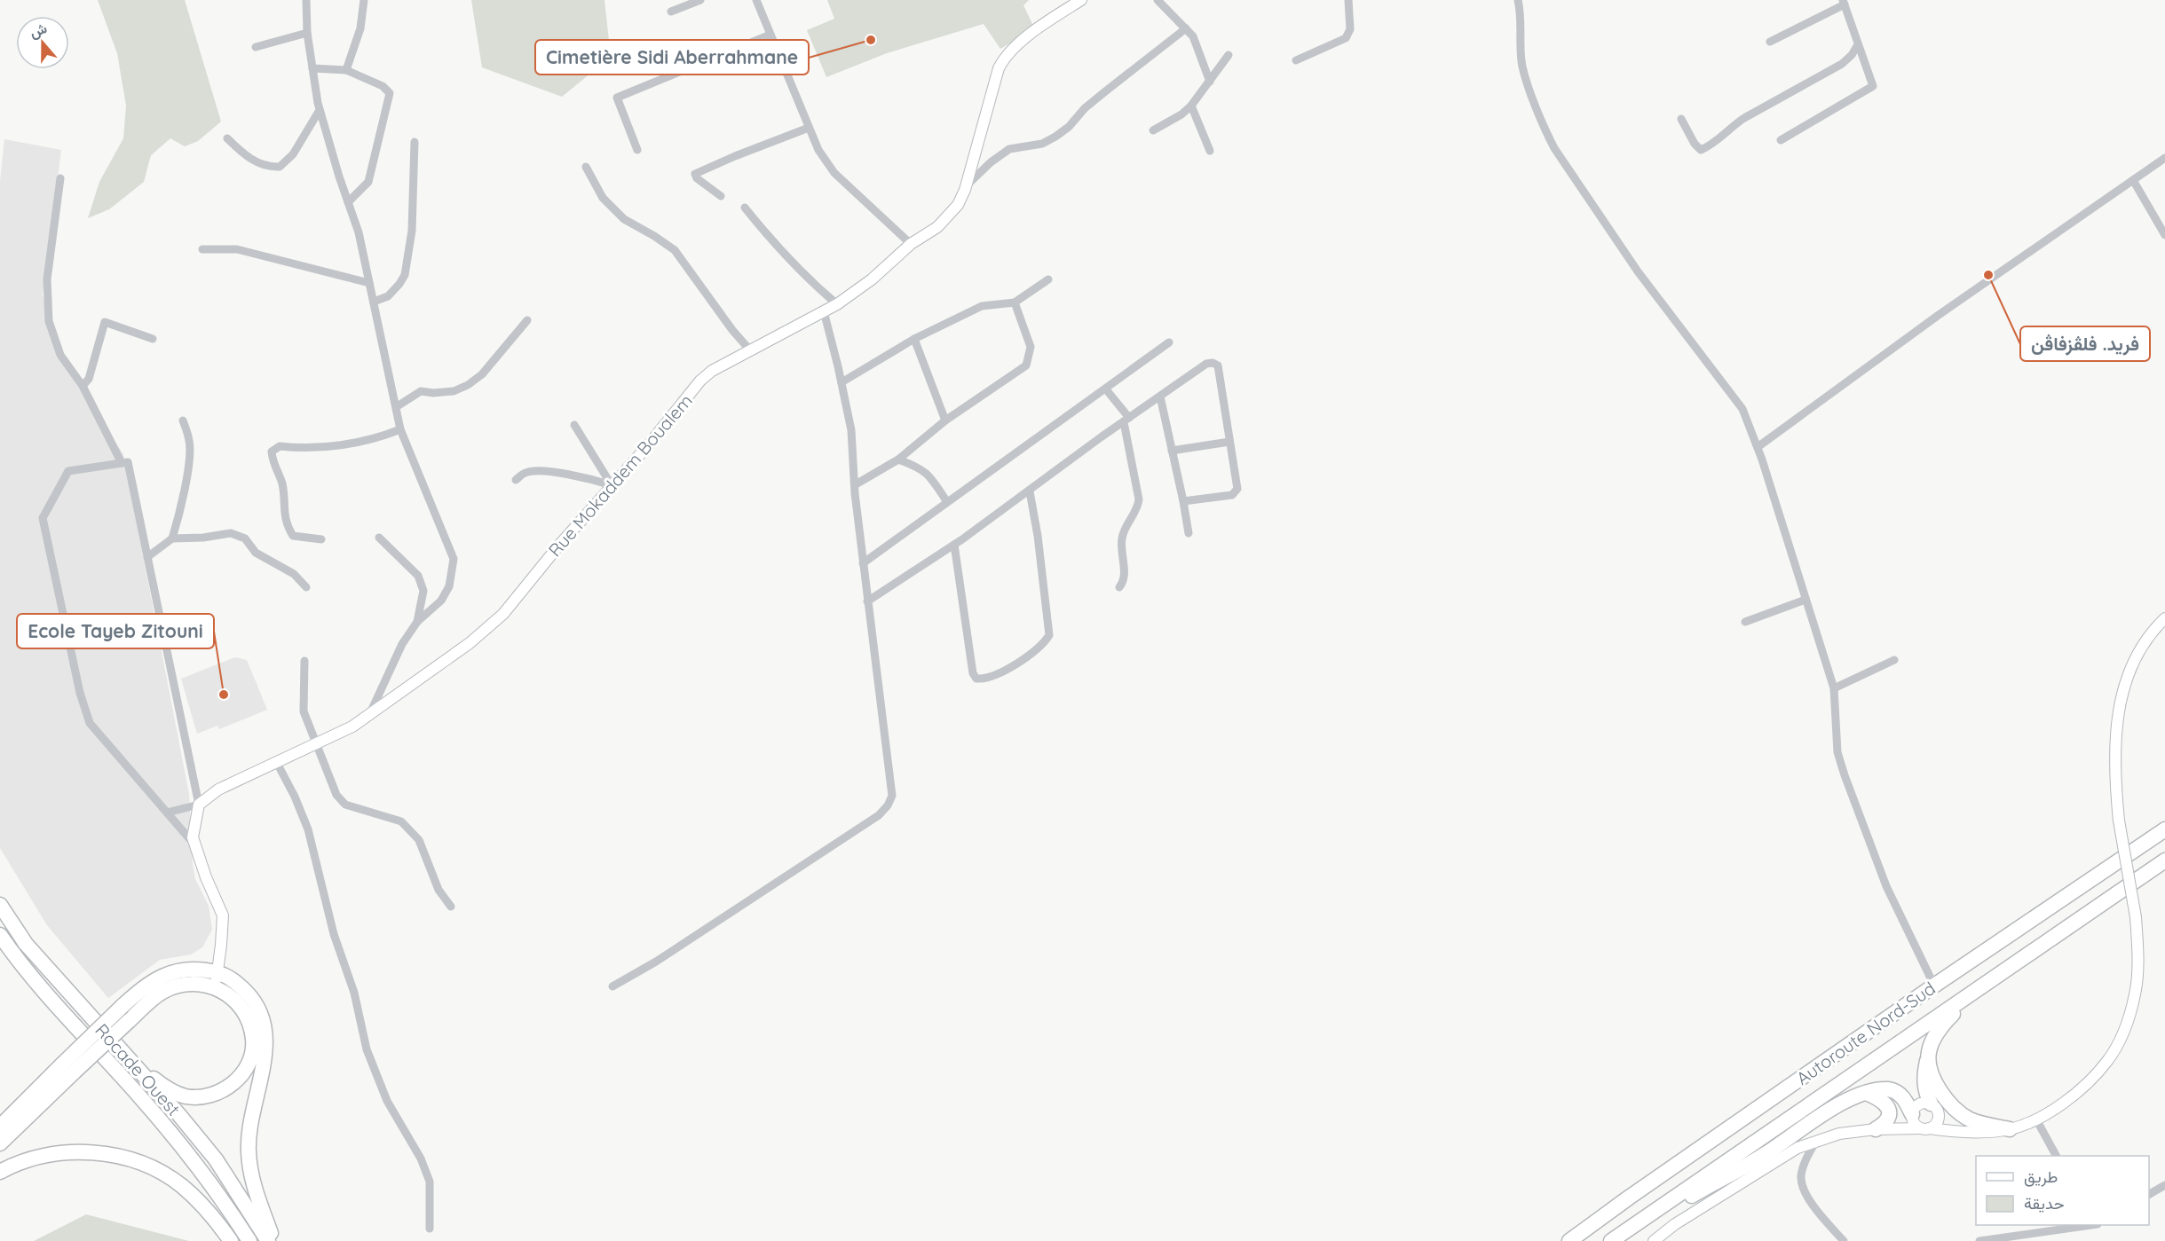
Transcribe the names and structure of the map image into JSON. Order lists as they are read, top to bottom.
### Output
{
  "streets": {
    "highway": ["Autoroute Nord-Sud", "Rocade Ouest"],
    "street": ["Rue Mokaddem Boualem"]
  },
  "places": ["Cimetière Sidi Aberrahmane", "فريد. فلڤزفاڤن", "Ecole Tayeb Zitouni"],
  "legend": ["طريق", "حديقة"],
  "north": "top"
}
